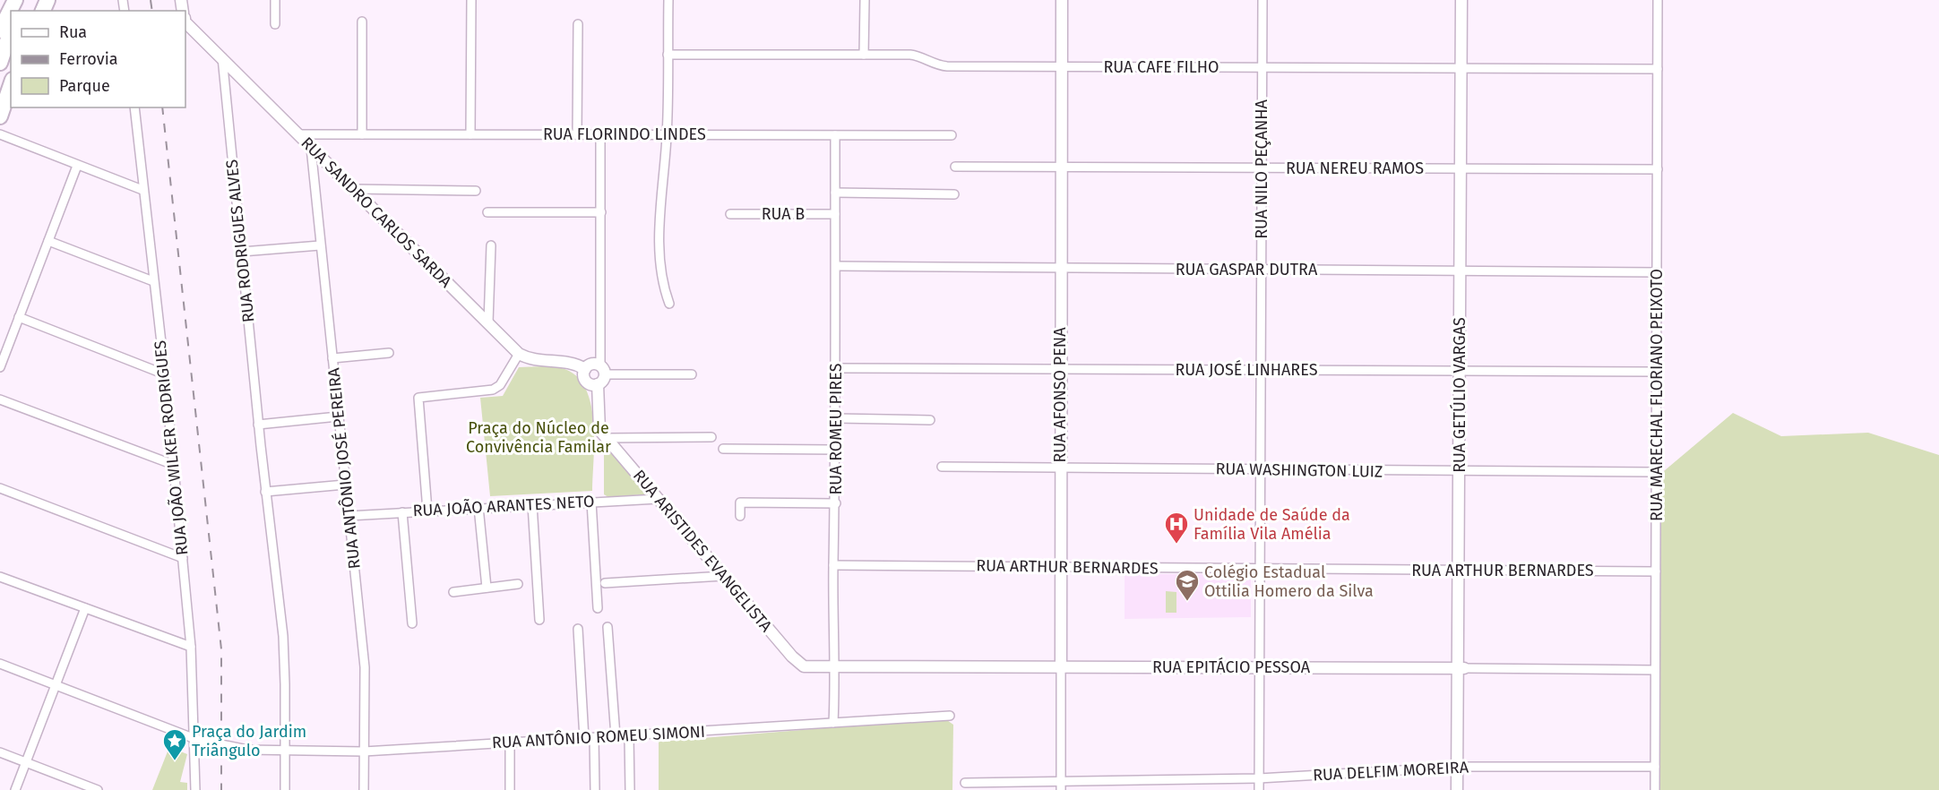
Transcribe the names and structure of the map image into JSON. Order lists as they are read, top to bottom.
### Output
{
  "streets": {
    "street": [
      "RUA CAFE FILHO",
      "RUA FLORINDO LINDES",
      "RUA NEREU RAMOS",
      "RUA NILO PEÇANHA",
      "RUA SANDRO CARLOS SARDA",
      "RUA B",
      "RUA RODRIGUES ALVES",
      "RUA GASPAR DUTRA",
      "RUA JOSÉ LINHARES",
      "RUA AFONSO PENA",
      "RUA GETÚLIO VARGAS",
      "RUA MARECHAL FLORIANO PEIXOTO",
      "RUA ROMEU PIRES",
      "RUA JOÃO WILKER RODRIGUES",
      "RUA ANTÔNIO JOSÉ PEREIRA",
      "RUA WASHINGTON LUIZ",
      "RUA JOÃO ARANTES NETO",
      "RUA ARISTIDES EVANGELISTA",
      "RUA ARTHUR BERNARDES",
      "RUA EPITÁCIO PESSOA",
      "RUA ANTÔNIO ROMEU SIMONI",
      "RUA DELFIM MOREIRA"
    ]
  },
  "crossings": [
    ["RUA CAFE FILHO", "RUA NILO PEÇANHA"],
    ["RUA CAFE FILHO", "RUA AFONSO PENA"],
    ["RUA CAFE FILHO", "RUA GETÚLIO VARGAS"],
    ["RUA CAFE FILHO", "RUA MARECHAL FLORIANO PEIXOTO"],
    ["RUA FLORINDO LINDES", "RUA SANDRO CARLOS SARDA"],
    ["RUA FLORINDO LINDES", "RUA ROMEU PIRES"],
    ["RUA NEREU RAMOS", "RUA NILO PEÇANHA"],
    ["RUA NEREU RAMOS", "RUA AFONSO PENA"],
    ["RUA NEREU RAMOS", "RUA GETÚLIO VARGAS"],
    ["RUA NEREU RAMOS", "RUA MARECHAL FLORIANO PEIXOTO"],
    ["RUA NILO PEÇANHA", "RUA GASPAR DUTRA"],
    ["RUA NILO PEÇANHA", "RUA JOSÉ LINHARES"],
    ["RUA NILO PEÇANHA", "RUA WASHINGTON LUIZ"],
    ["RUA NILO PEÇANHA", "RUA ARTHUR BERNARDES"],
    ["RUA NILO PEÇANHA", "RUA EPITÁCIO PESSOA"],
    ["RUA NILO PEÇANHA", "RUA DELFIM MOREIRA"],
    ["RUA SANDRO CARLOS SARDA", "RUA RODRIGUES ALVES"],
    ["RUA SANDRO CARLOS SARDA", "RUA ANTÔNIO JOSÉ PEREIRA"],
    ["RUA B", "RUA ROMEU PIRES"],
    ["RUA RODRIGUES ALVES", "RUA ANTÔNIO ROMEU SIMONI"],
    ["RUA GASPAR DUTRA", "RUA AFONSO PENA"],
    ["RUA GASPAR DUTRA", "RUA GETÚLIO VARGAS"],
    ["RUA GASPAR DUTRA", "RUA MARECHAL FLORIANO PEIXOTO"],
    ["RUA GASPAR DUTRA", "RUA ROMEU PIRES"],
    ["RUA JOSÉ LINHARES", "RUA AFONSO PENA"],
    ["RUA JOSÉ LINHARES", "RUA GETÚLIO VARGAS"],
    ["RUA JOSÉ LINHARES", "RUA MARECHAL FLORIANO PEIXOTO"],
    ["RUA JOSÉ LINHARES", "RUA ROMEU PIRES"],
    ["RUA AFONSO PENA", "RUA WASHINGTON LUIZ"],
    ["RUA AFONSO PENA", "RUA ARTHUR BERNARDES"],
    ["RUA AFONSO PENA", "RUA EPITÁCIO PESSOA"],
    ["RUA AFONSO PENA", "RUA DELFIM MOREIRA"],
    ["RUA GETÚLIO VARGAS", "RUA WASHINGTON LUIZ"],
    ["RUA GETÚLIO VARGAS", "RUA ARTHUR BERNARDES"],
    ["RUA GETÚLIO VARGAS", "RUA EPITÁCIO PESSOA"],
    ["RUA GETÚLIO VARGAS", "RUA DELFIM MOREIRA"],
    ["RUA MARECHAL FLORIANO PEIXOTO", "RUA WASHINGTON LUIZ"],
    ["RUA MARECHAL FLORIANO PEIXOTO", "RUA ARTHUR BERNARDES"],
    ["RUA MARECHAL FLORIANO PEIXOTO", "RUA EPITÁCIO PESSOA"],
    ["RUA MARECHAL FLORIANO PEIXOTO", "RUA DELFIM MOREIRA"],
    ["RUA ROMEU PIRES", "RUA ARTHUR BERNARDES"],
    ["RUA ROMEU PIRES", "RUA EPITÁCIO PESSOA"],
    ["RUA ROMEU PIRES", "RUA ANTÔNIO ROMEU SIMONI"],
    ["RUA JOÃO WILKER RODRIGUES", "RUA ANTÔNIO ROMEU SIMONI"],
    ["RUA ANTÔNIO JOSÉ PEREIRA", "RUA JOÃO ARANTES NETO"],
    ["RUA ANTÔNIO JOSÉ PEREIRA", "RUA ANTÔNIO ROMEU SIMONI"],
    ["RUA JOÃO ARANTES NETO", "RUA ARISTIDES EVANGELISTA"],
    ["RUA ARISTIDES EVANGELISTA", "RUA EPITÁCIO PESSOA"]
  ],
  "parks": ["Praça do Núcleo de Convivência Familar"],
  "places": {
    "hospital": ["Unidade de Saúde da Família Vila Amélia"],
    "school or university": ["Colégio Estadual Ottilia Homero da Silva"],
    "place": ["Praça do Jardim Triângulo"]
  },
  "legend": ["Rua", "Ferrovia", "Parque"]
}
